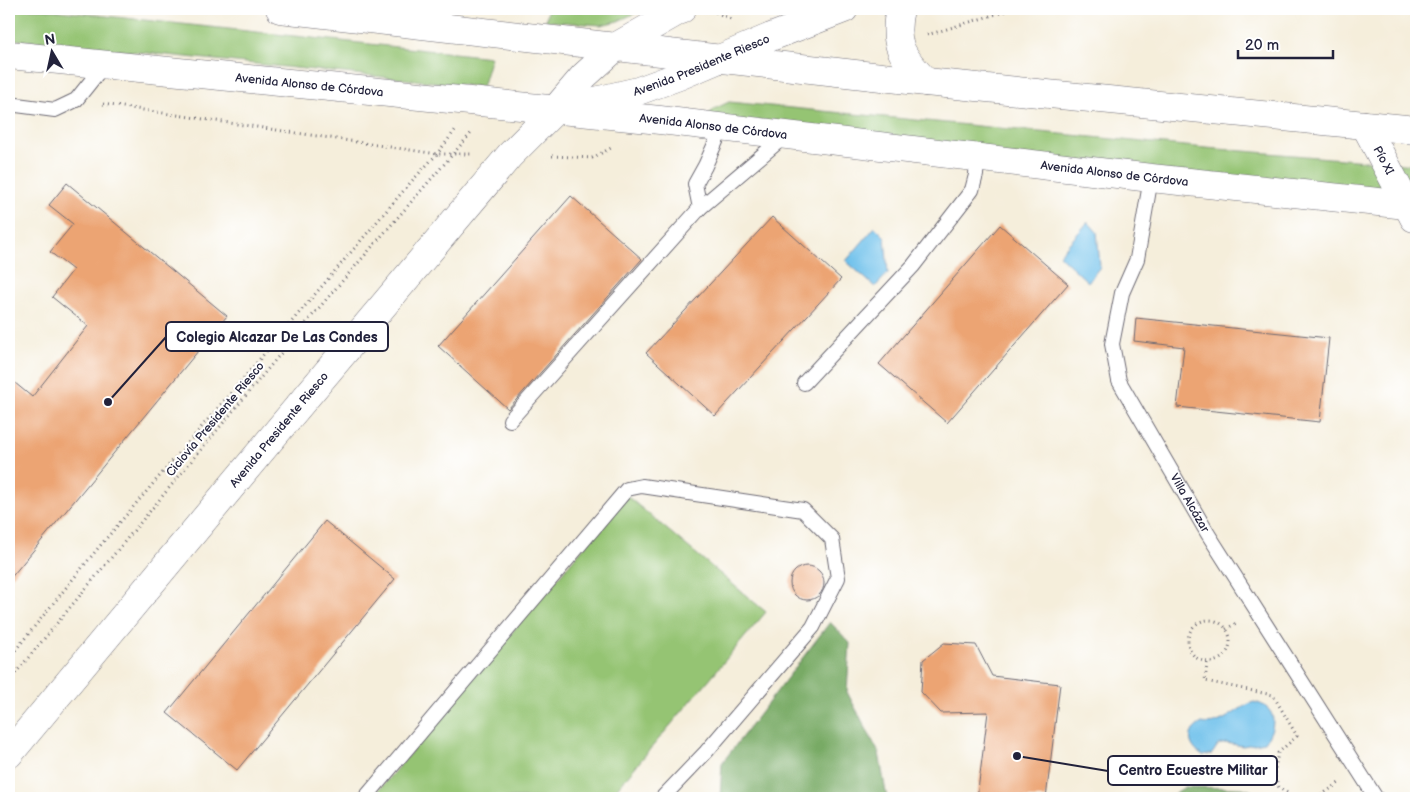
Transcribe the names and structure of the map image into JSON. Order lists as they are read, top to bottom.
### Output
{
  "streets": {
    "main road": ["Avenida Presidente Riesco", "Avenida Alonso de Córdova", "Pío XI"],
    "lane": ["Villa Alcázar"],
    "path": ["Ciclovía Presidente Riesco"]
  },
  "crossings": [
    ["Avenida Presidente Riesco", "Avenida Alonso de Córdova"],
    ["Avenida Alonso de Córdova", "Pío XI"],
    ["Avenida Alonso de Córdova", "Ciclovía Presidente Riesco"],
    ["Avenida Alonso de Córdova", "Villa Alcázar"]
  ],
  "places": ["Colegio Alcazar De Las Condes", "Centro Ecuestre Militar"],
  "scale_bar": "20 m",
  "north": "top"
}
